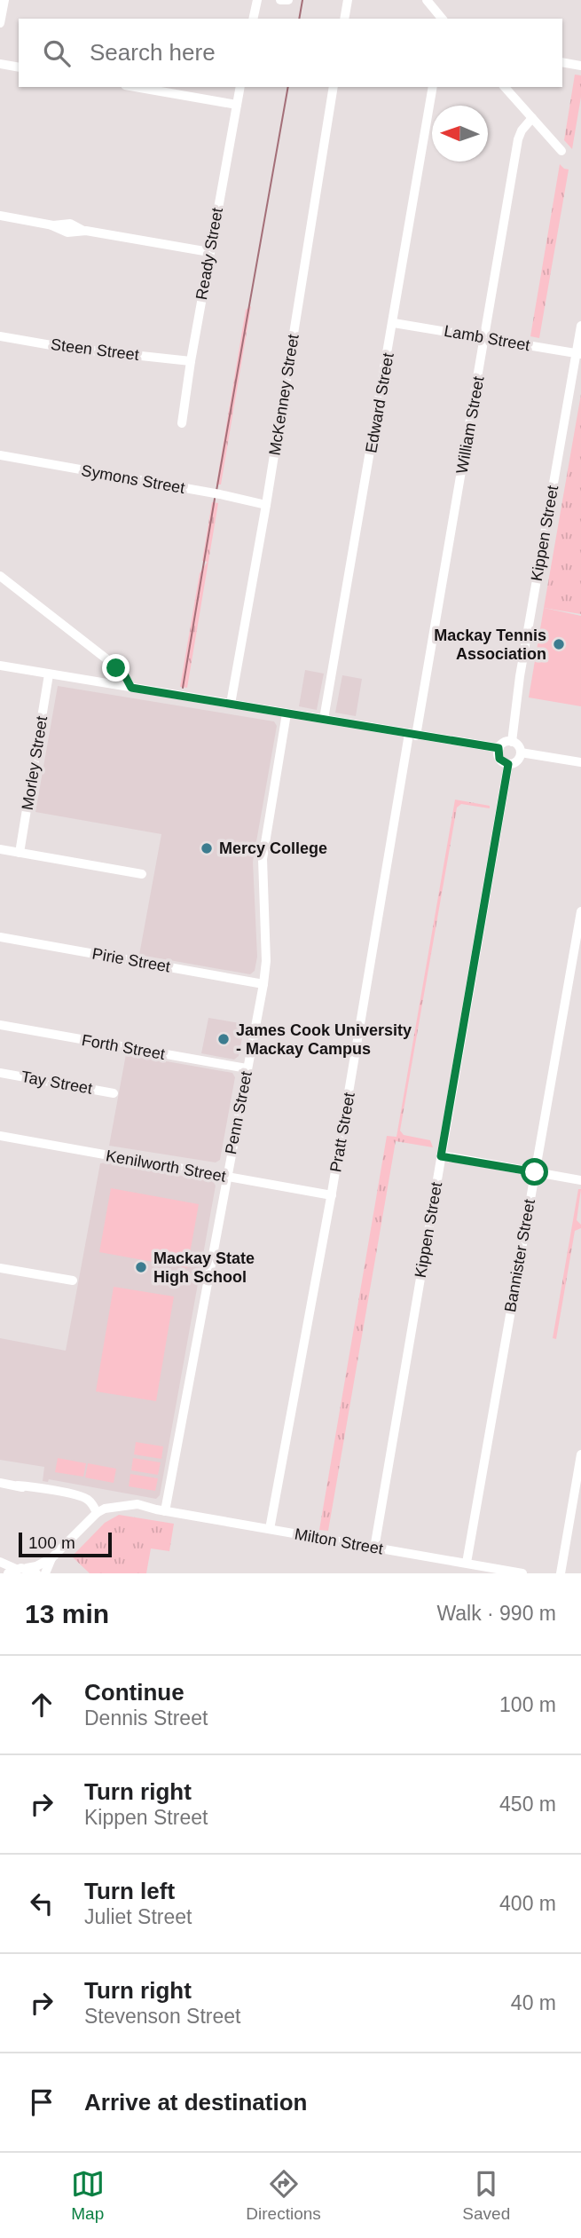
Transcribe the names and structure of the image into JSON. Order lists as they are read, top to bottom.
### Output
{
  "streets": {
    "street": [
      "Ready Street",
      "Lamb Street",
      "Steen Street",
      "McKenney Street",
      "Edward Street",
      "William Street",
      "Symons Street",
      "Kippen Street",
      "Morley Street",
      "Pirie Street",
      "Forth Street",
      "Tay Street",
      "Penn Street",
      "Pratt Street",
      "Kenilworth Street",
      "Bannister Street",
      "Milton Street"
    ]
  },
  "crossings": [
    ["Ready Street", "Steen Street"],
    ["Lamb Street", "Edward Street"],
    ["Lamb Street", "William Street"],
    ["Lamb Street", "Kippen Street"],
    ["McKenney Street", "Symons Street"],
    ["William Street", "Pratt Street"],
    ["Kippen Street", "Milton Street"],
    ["Pirie Street", "Penn Street"],
    ["Forth Street", "Penn Street"],
    ["Penn Street", "Kenilworth Street"],
    ["Penn Street", "Milton Street"],
    ["Pratt Street", "Kenilworth Street"],
    ["Pratt Street", "Milton Street"],
    ["Bannister Street", "Milton Street"]
  ],
  "places": [
    "Mackay Tennis Association",
    "Mercy College",
    "James Cook University - Mackay Campus",
    "Mackay State High School"
  ],
  "scale_bar": "100 m",
  "north": "left",
  "page": {
    "search": "Search here",
    "scale": "100 m",
    "heading": ["13 min", "Walk · 990 m"],
    "list": [
      ["Continue", "Dennis Street", "100 m"],
      ["Turn right", "Kippen Street", "450 m"],
      ["Turn left", "Juliet Street", "400 m"],
      ["Turn right", "Stevenson Street", "40 m"],
      "Arrive at destination"
    ],
    "nav": ["Map", "Directions", "Saved"]
  }
}
